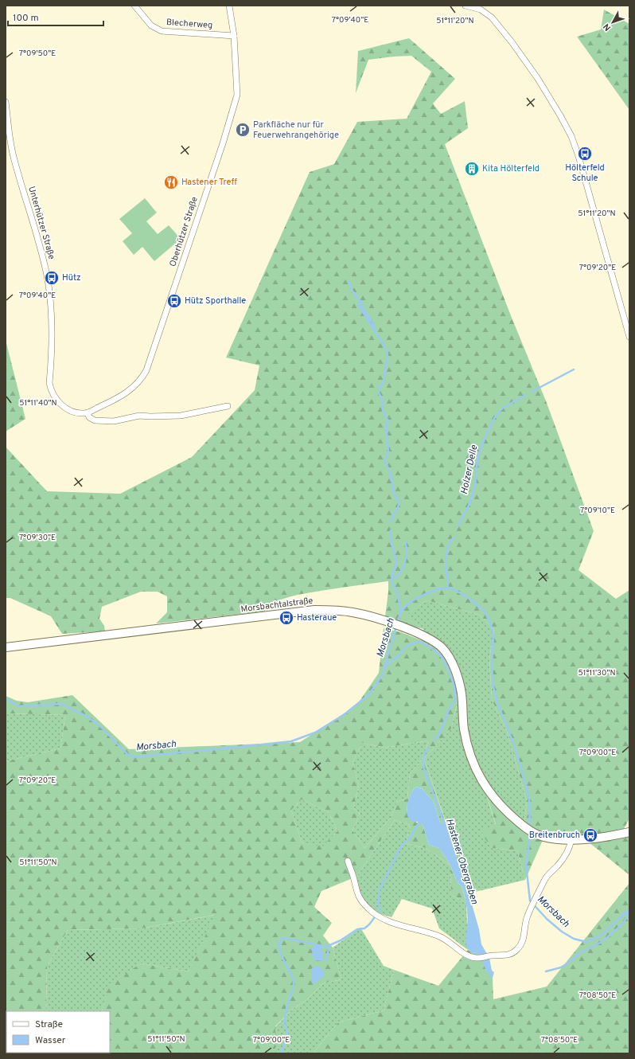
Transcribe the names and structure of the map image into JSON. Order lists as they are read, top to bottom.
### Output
{
  "streets": {
    "main road": ["Morsbachtalstraße"],
    "street": ["Blecherweg", "Unterhützer Straße", "Oberhützer Straße"]
  },
  "crossings": [
    ["Blecherweg", "Oberhützer Straße"],
    ["Unterhützer Straße", "Oberhützer Straße"]
  ],
  "water": ["Holzer Delle", "Morsbach", "Hastener Obergraben"],
  "places": {
    "parking": ["Parkfläche nur für Feuerwehrangehörige"],
    "bus stop": [
      "Hölterfeld Schule",
      "Hütz",
      "Hütz Sporthalle",
      "Hasteraue",
      "Breitenbruch"
    ],
    "building": ["Kita Hölterfeld"],
    "restaurant": ["Hastener Treff"]
  },
  "legend": ["Straße", "Wasser"],
  "scale_bar": "100 m",
  "north": "bottom left",
  "coordinates": [
    "7°09'40\"E",
    "51°11'20\"N",
    "7°09'50\"E",
    "7°09'20\"E",
    "51°11'40\"N",
    "7°09'10\"E",
    "7°09'30\"E",
    "51°11'30\"N",
    "7°09'00\"E",
    "51°11'50\"N",
    "7°08'50\"E"
  ]
}
